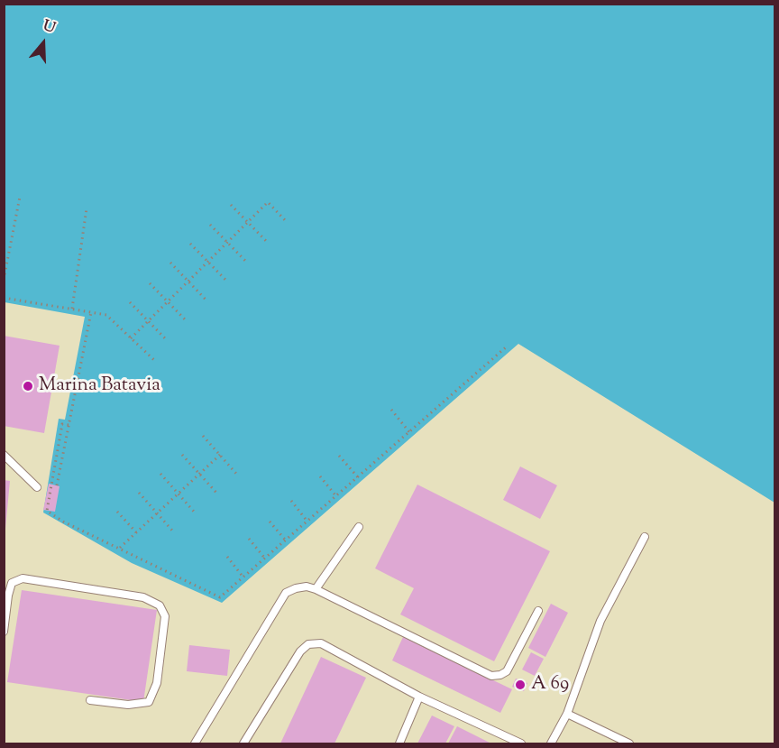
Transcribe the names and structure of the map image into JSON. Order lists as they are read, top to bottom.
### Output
{
  "places": ["Marina Batavia", "A 69"],
  "north": "top"
}
